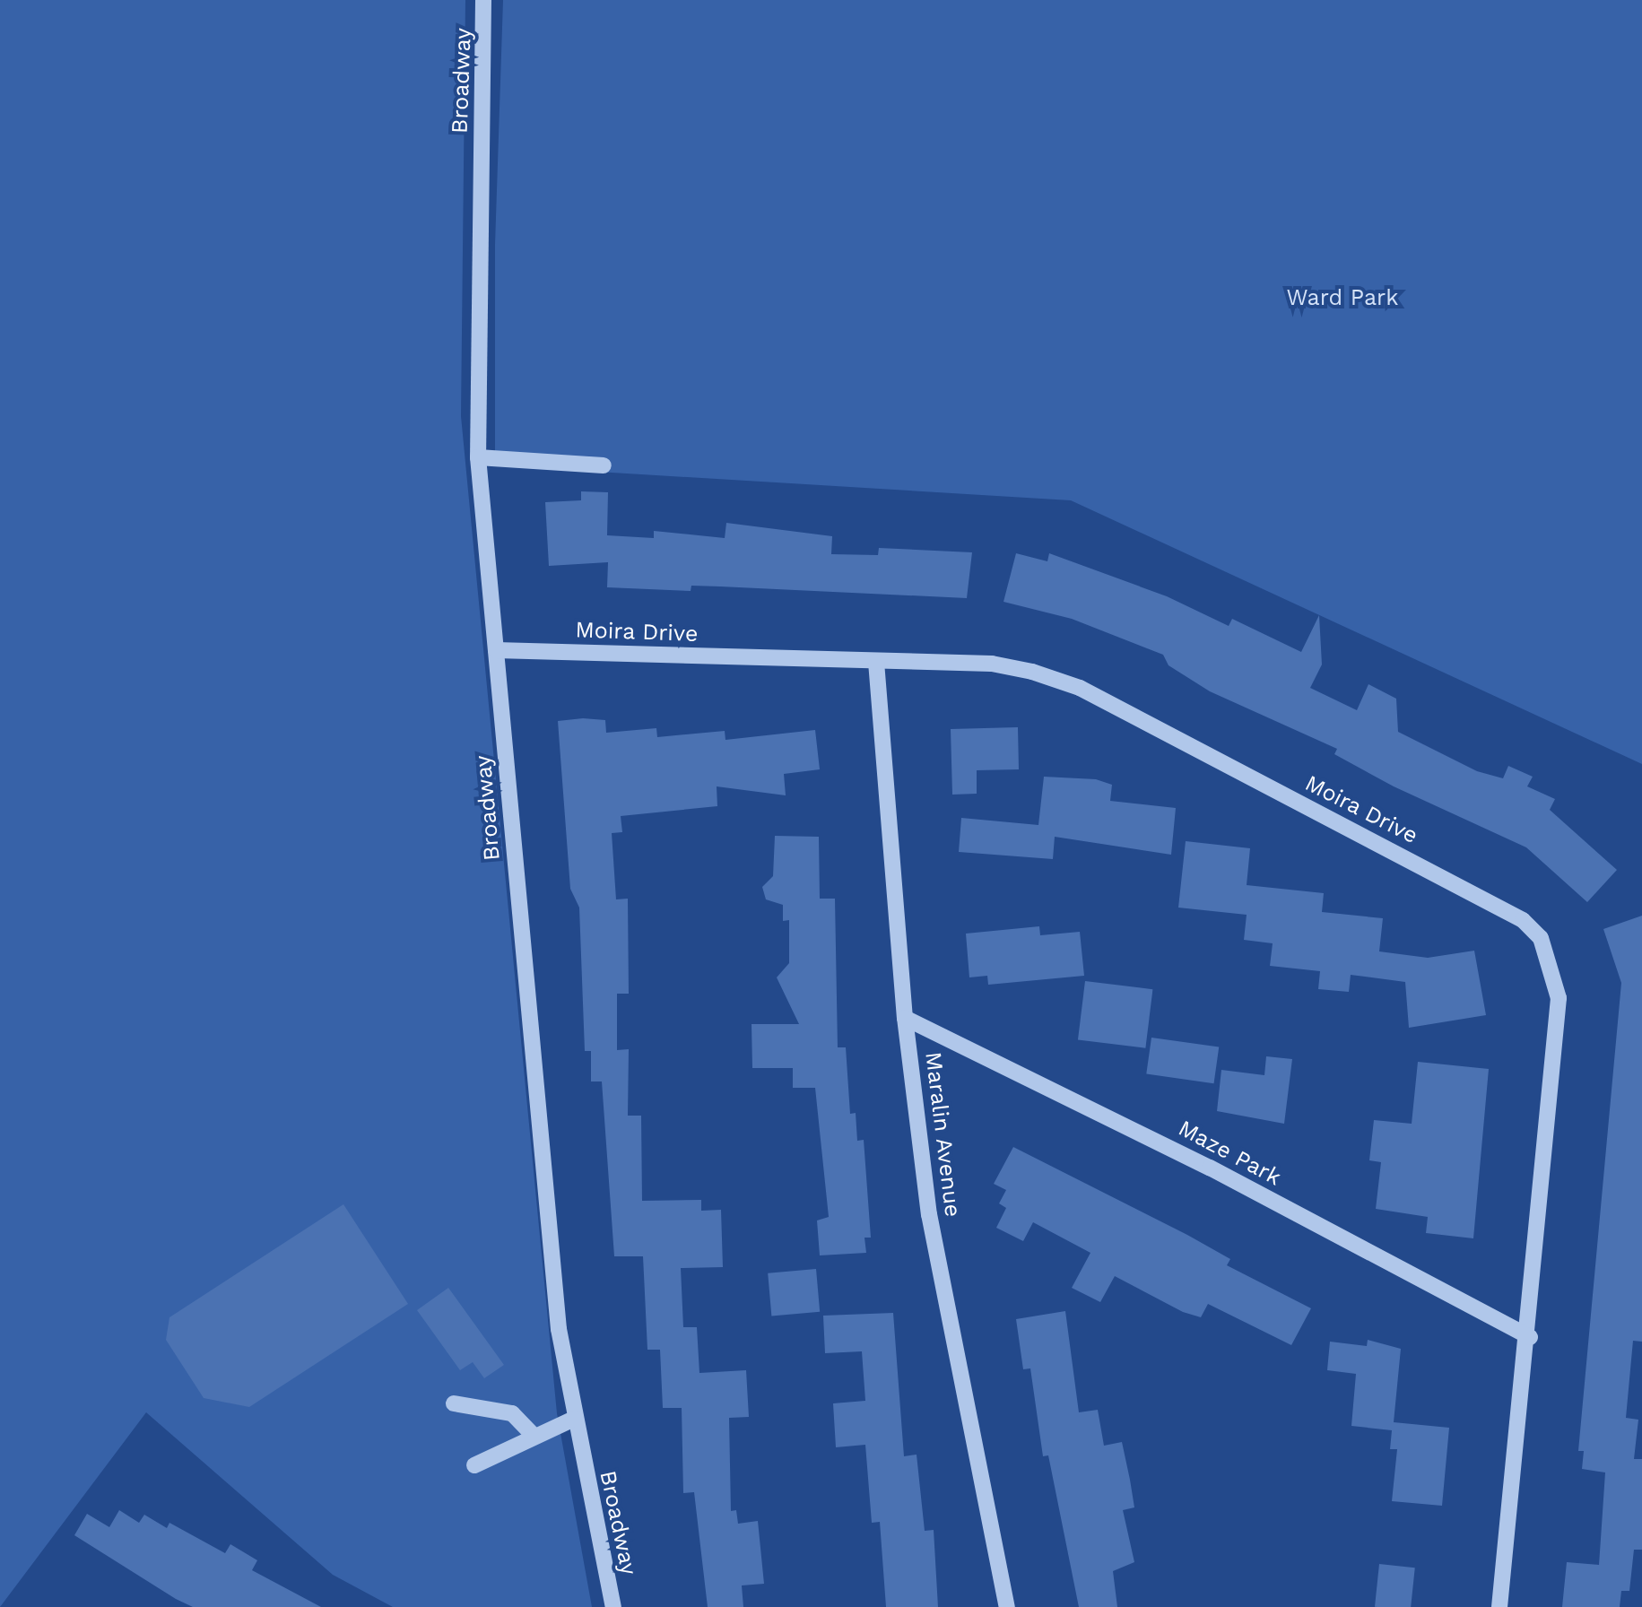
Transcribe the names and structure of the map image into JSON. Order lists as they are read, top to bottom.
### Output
{
  "streets": {
    "street": [
      "Broadway",
      "Moira Drive",
      "Maralin Avenue",
      "Maze Park"
    ]
  },
  "crossings": [
    ["Broadway", "Moira Drive"],
    ["Moira Drive", "Maralin Avenue"],
    ["Moira Drive", "Maze Park"],
    ["Maralin Avenue", "Maze Park"]
  ],
  "parks": ["Ward Park"]
}
